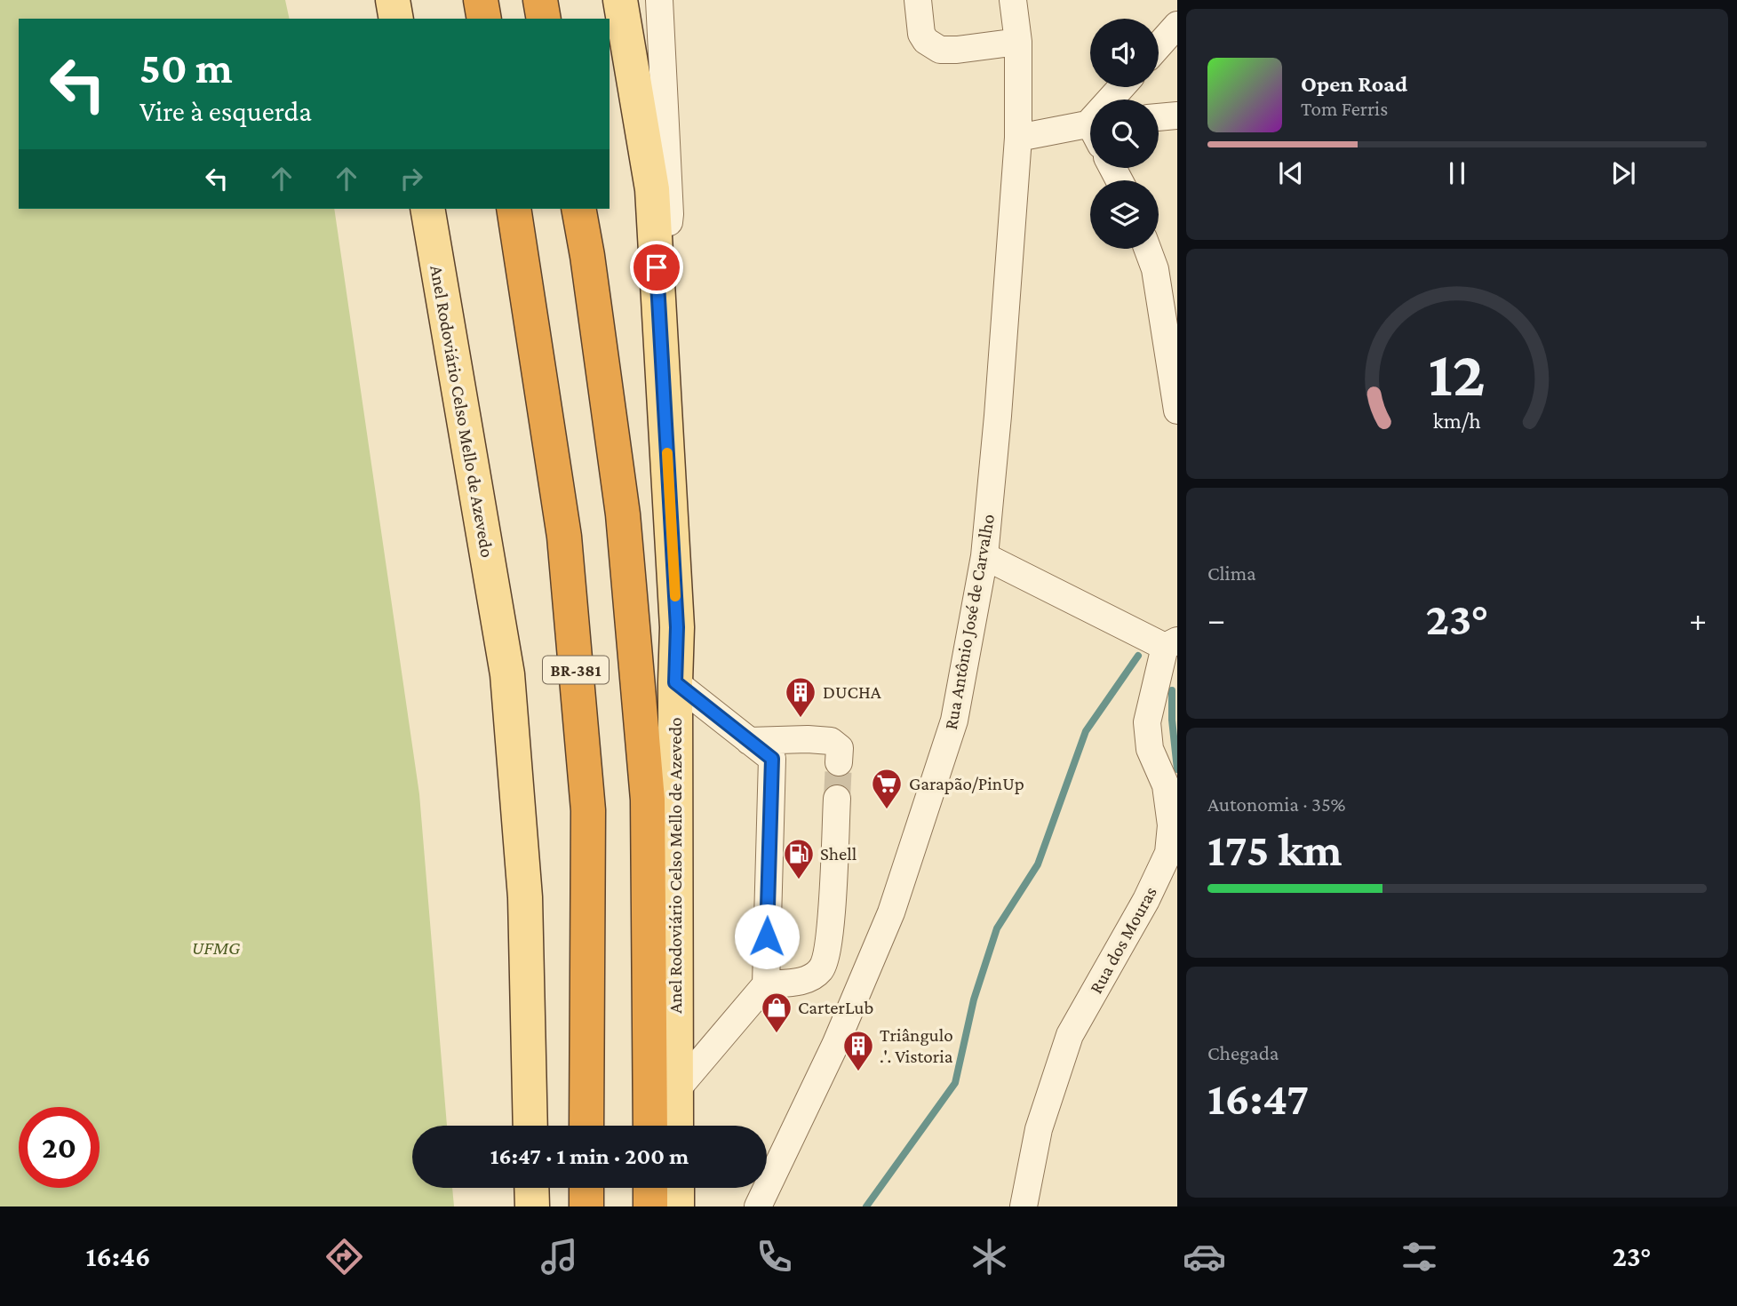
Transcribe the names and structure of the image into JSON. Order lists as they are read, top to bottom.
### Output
{
  "streets": {
    "highway": ["Anel Rodoviário Celso Mello de Azevedo", "BR-381"],
    "street": ["Rua Antônio José de Carvalho", "Rua dos Mouras"]
  },
  "parks": ["UFMG"],
  "places": {
    "building": ["DUCHA", "Triângulo .'. Vistoria"],
    "supermarket": ["Garapão/PinUp"],
    "fuel station": ["Shell"],
    "shop": ["CarterLub"]
  },
  "page": {
    "turn": ["50 m", "Vire à esquerda"],
    "song": ["Open Road", "Tom Ferris"],
    "tile": [
      "Clima",
      ["Autonomia · 35%", "175 km"],
      ["Chegada", "16:47"]
    ],
    "heat": ["−", "23°", "+"],
    "limit": "20",
    "trip": "16:47 · 1 min · 200 m",
    "tabs": ["16:46", "23°"],
    "gauge": ["12", "km/h"]
  }
}
